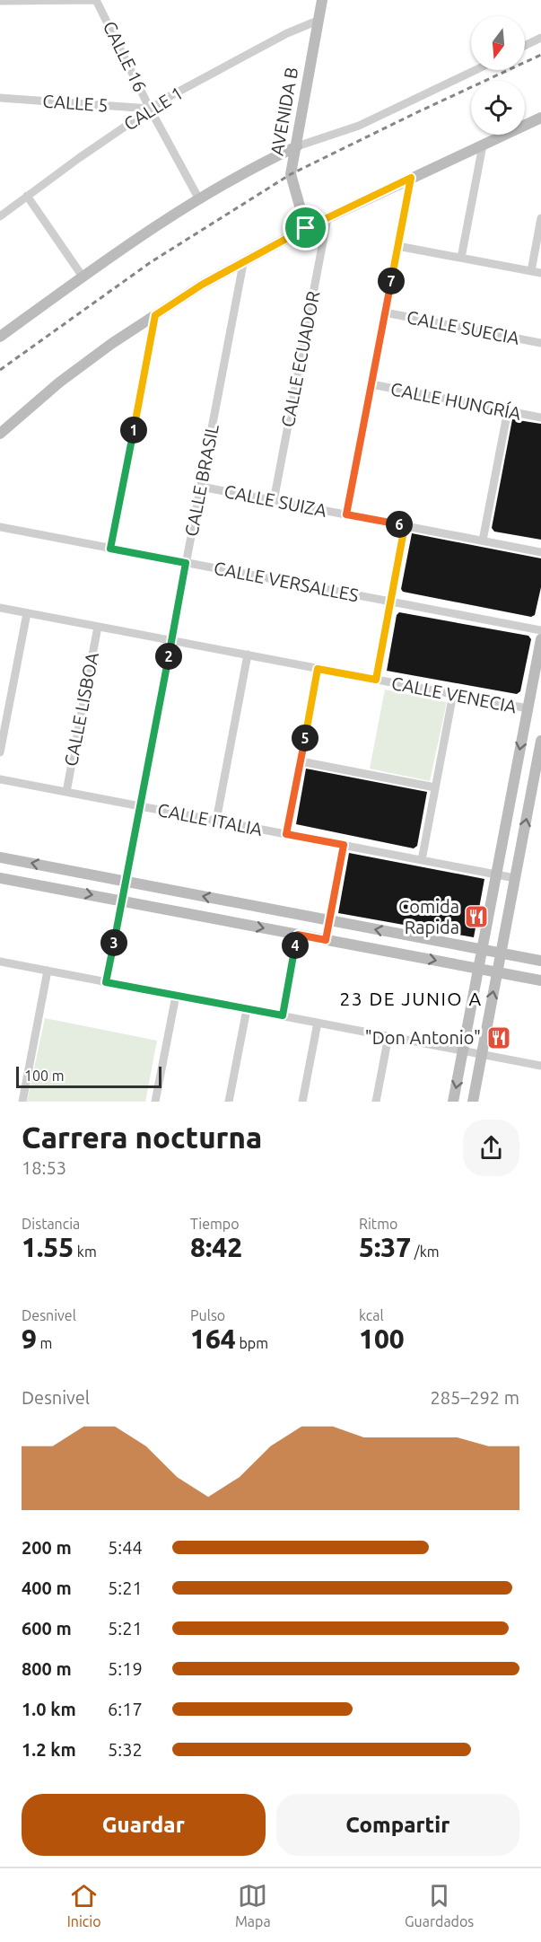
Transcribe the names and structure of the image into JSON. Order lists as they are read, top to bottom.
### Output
{
  "streets": {
    "street": [
      "CALLE 16",
      "CALLE 5",
      "CALLE 1",
      "AVENIDA B",
      "CALLE SUECIA",
      "CALLE ECUADOR",
      "CALLE HUNGRÍA",
      "CALLE BRASIL",
      "CALLE SUIZA",
      "CALLE VERSALLES",
      "CALLE VENECIA",
      "CALLE LISBOA",
      "CALLE ITALIA"
    ]
  },
  "crossings": [
    ["CALLE 16", "CALLE 5"],
    ["CALLE 16", "CALLE 1"],
    ["CALLE 5", "CALLE 1"],
    ["CALLE 1", "AVENIDA B"],
    ["CALLE ECUADOR", "CALLE SUIZA"],
    ["CALLE BRASIL", "CALLE SUIZA"],
    ["CALLE BRASIL", "CALLE VERSALLES"],
    ["CALLE BRASIL", "CALLE VENECIA"],
    ["CALLE BRASIL", "CALLE ITALIA"],
    ["CALLE VENECIA", "CALLE LISBOA"],
    ["CALLE LISBOA", "CALLE ITALIA"]
  ],
  "districts": ["23 DE JUNIO A"],
  "places": {
    "restaurant": ["Comida Rapida", "\"Don Antonio\""]
  },
  "scale_bar": "100 m",
  "north": "bottom",
  "page": {
    "pins": [
      "7",
      "1",
      "6",
      "2",
      "5",
      "3",
      "4"
    ],
    "scale": "100 m",
    "heading": ["Carrera nocturna", "18:53"],
    "stats": [
      ["Distancia", "1.55 km"],
      ["Tiempo", "8:42"],
      ["Ritmo", "5:37 /km"],
      ["Desnivel", "9 m"],
      ["Pulso", "164 bpm"],
      ["kcal", "100"]
    ],
    "chart": ["Desnivel", "285–292 m"],
    "list": [
      {
        "name": "200 m",
        "note": "5:44"
      },
      {
        "name": "400 m",
        "note": "5:21"
      },
      {
        "name": "600 m",
        "note": "5:21"
      },
      {
        "name": "800 m",
        "note": "5:19"
      },
      {
        "name": "1.0 km",
        "note": "6:17"
      },
      {
        "name": "1.2 km",
        "note": "5:32"
      }
    ],
    "buttons": ["Guardar", "Compartir"],
    "tabs": ["Inicio", "Mapa", "Guardados"]
  }
}
